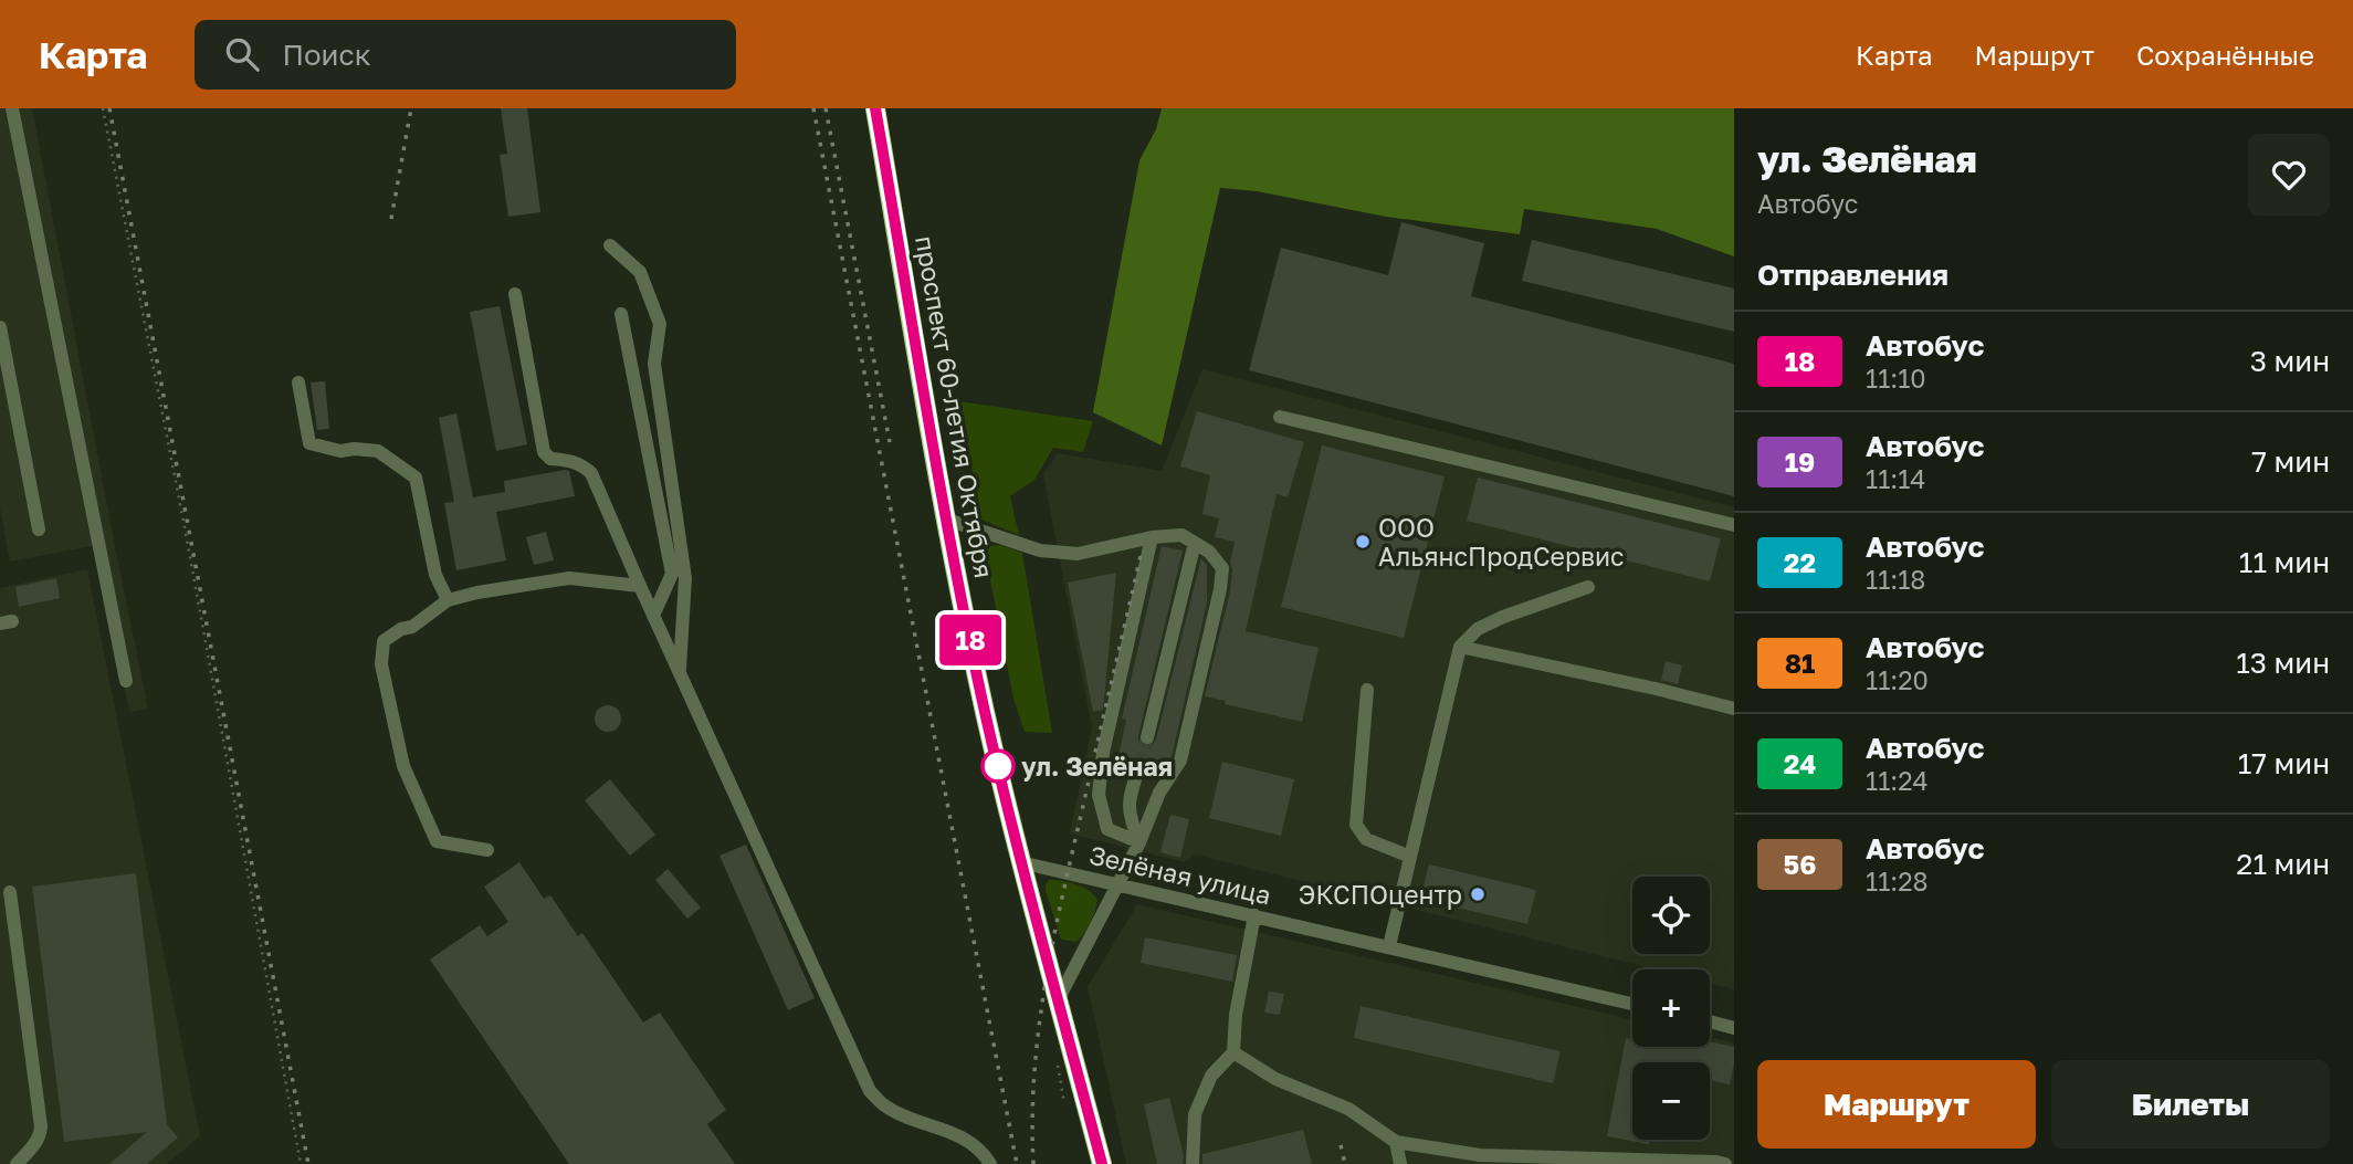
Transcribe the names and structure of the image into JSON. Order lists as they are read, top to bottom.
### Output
{
  "streets": {
    "highway": ["проспект 60-летия Октября"],
    "street": ["Зелёная улица"]
  },
  "crossings": [
    ["проспект 60-летия Октября", "Зелёная улица"]
  ],
  "places": ["ООО АльянсПродСервис", "ул. Зелёная", "ЭКСПОцентр"],
  "lines": ["bus line 18"],
  "page": {
    "header": "Карта",
    "search": "Поиск",
    "nav": ["Карта", "Маршрут", "Сохранённые"],
    "on_map": "18",
    "heading": [
      ["ул. Зелёная", "Автобус"],
      "Отправления"
    ],
    "list": [
      {
        "mark": "18",
        "name": "Автобус",
        "note": "11:10",
        "value": "3 мин"
      },
      {
        "mark": "19",
        "name": "Автобус",
        "note": "11:14",
        "value": "7 мин"
      },
      {
        "mark": "22",
        "name": "Автобус",
        "note": "11:18",
        "value": "11 мин"
      },
      {
        "mark": "81",
        "name": "Автобус",
        "note": "11:20",
        "value": "13 мин"
      },
      {
        "mark": "24",
        "name": "Автобус",
        "note": "11:24",
        "value": "17 мин"
      },
      {
        "mark": "56",
        "name": "Автобус",
        "note": "11:28",
        "value": "21 мин"
      }
    ],
    "map_buttons": ["+", "−"],
    "buttons": ["Маршрут", "Билеты"]
  }
}
